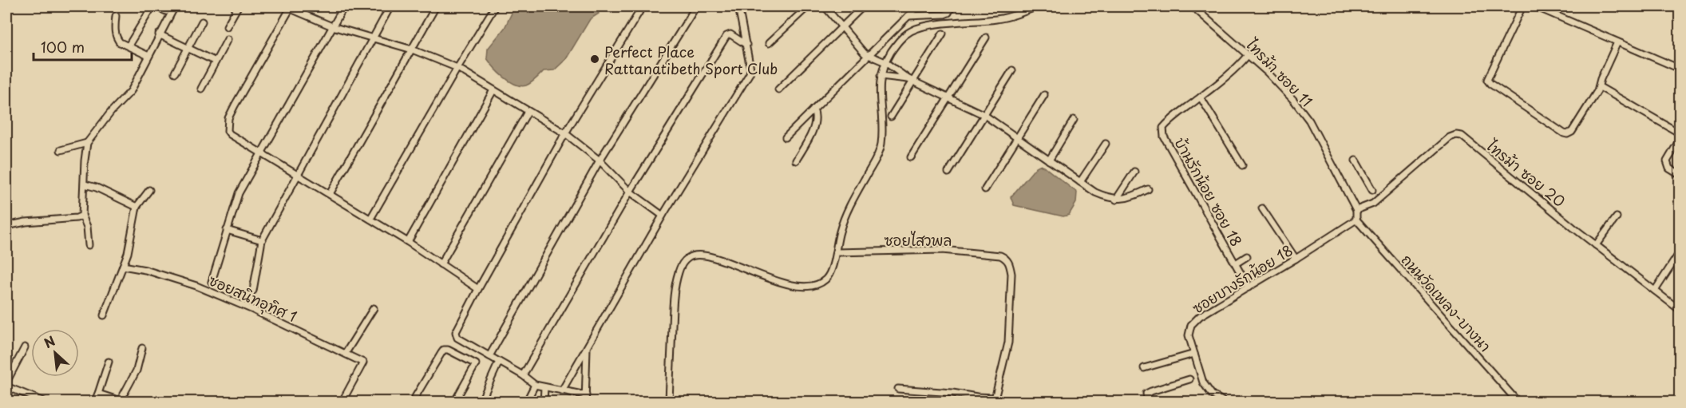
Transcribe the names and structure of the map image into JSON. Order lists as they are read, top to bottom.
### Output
{
  "streets": {
    "street": [
      "ไทรม้า ซอย 11",
      "ไทรม้า ซอย 20",
      "บ้านรักน้อย ซอย 18",
      "ซอยไสวพล",
      "ซอยบางรักน้อย 18",
      "ซอยสนิทอุทิศ 1",
      "ถนนวัดเพลง-บางนา"
    ]
  },
  "crossings": [
    ["ไทรม้า ซอย 11", "ไทรม้า ซอย 20"],
    ["ไทรม้า ซอย 11", "บ้านรักน้อย ซอย 18"],
    ["ไทรม้า ซอย 11", "ซอยบางรักน้อย 18"],
    ["ไทรม้า ซอย 11", "ถนนวัดเพลง-บางนา"],
    ["บ้านรักน้อย ซอย 18", "ซอยบางรักน้อย 18"],
    ["ซอยบางรักน้อย 18", "ถนนวัดเพลง-บางนา"]
  ],
  "places": ["Perfect Place Rattanatibeth Sport Club"],
  "scale_bar": "100 m",
  "north": "top left"
}
